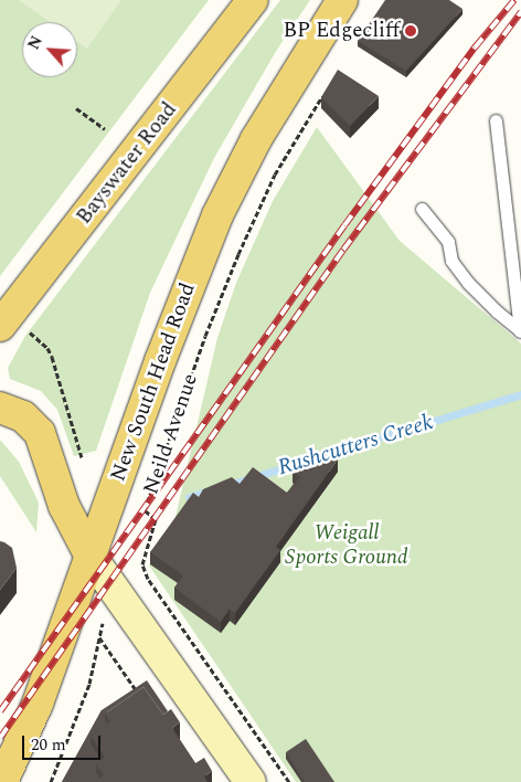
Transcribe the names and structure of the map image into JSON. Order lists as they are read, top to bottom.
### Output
{
  "streets": {
    "main road": ["Bayswater Road", "New South Head Road"],
    "path": ["Neild Avenue"]
  },
  "water": ["Rushcutters Creek"],
  "parks": ["Weigall Sports Ground"],
  "places": ["BP Edgecliff"],
  "scale_bar": "20 m",
  "north": "top left"
}
